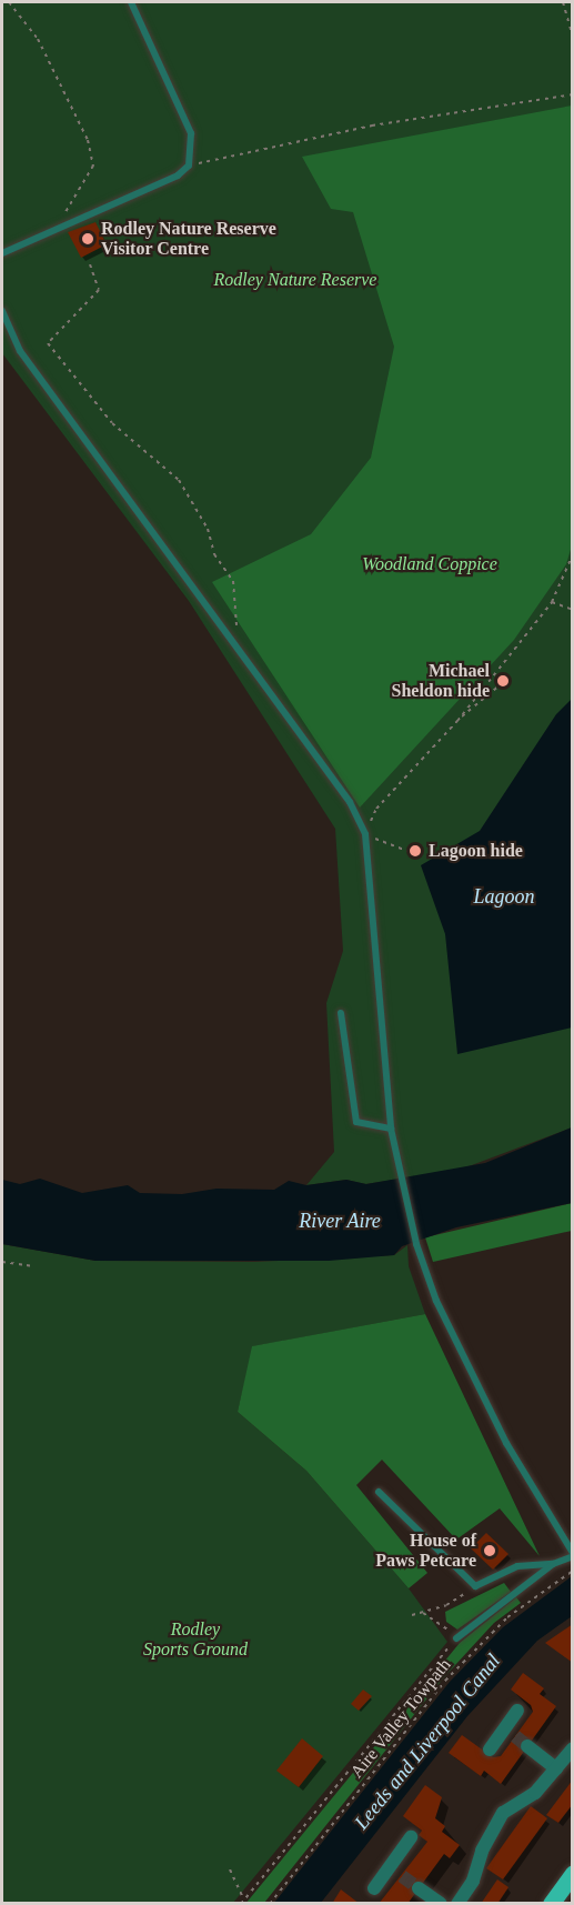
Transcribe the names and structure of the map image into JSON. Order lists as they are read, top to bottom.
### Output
{
  "streets": {
    "path": ["Aire Valley Towpath"]
  },
  "water": ["Lagoon", "River Aire", "Leeds and Liverpool Canal"],
  "parks": ["Rodley Nature Reserve", "Woodland Coppice", "Rodley Sports Ground"],
  "places": [
    "Rodley Nature Reserve Visitor Centre",
    "Michael Sheldon hide",
    "Lagoon hide",
    "House of Paws Petcare"
  ]
}
